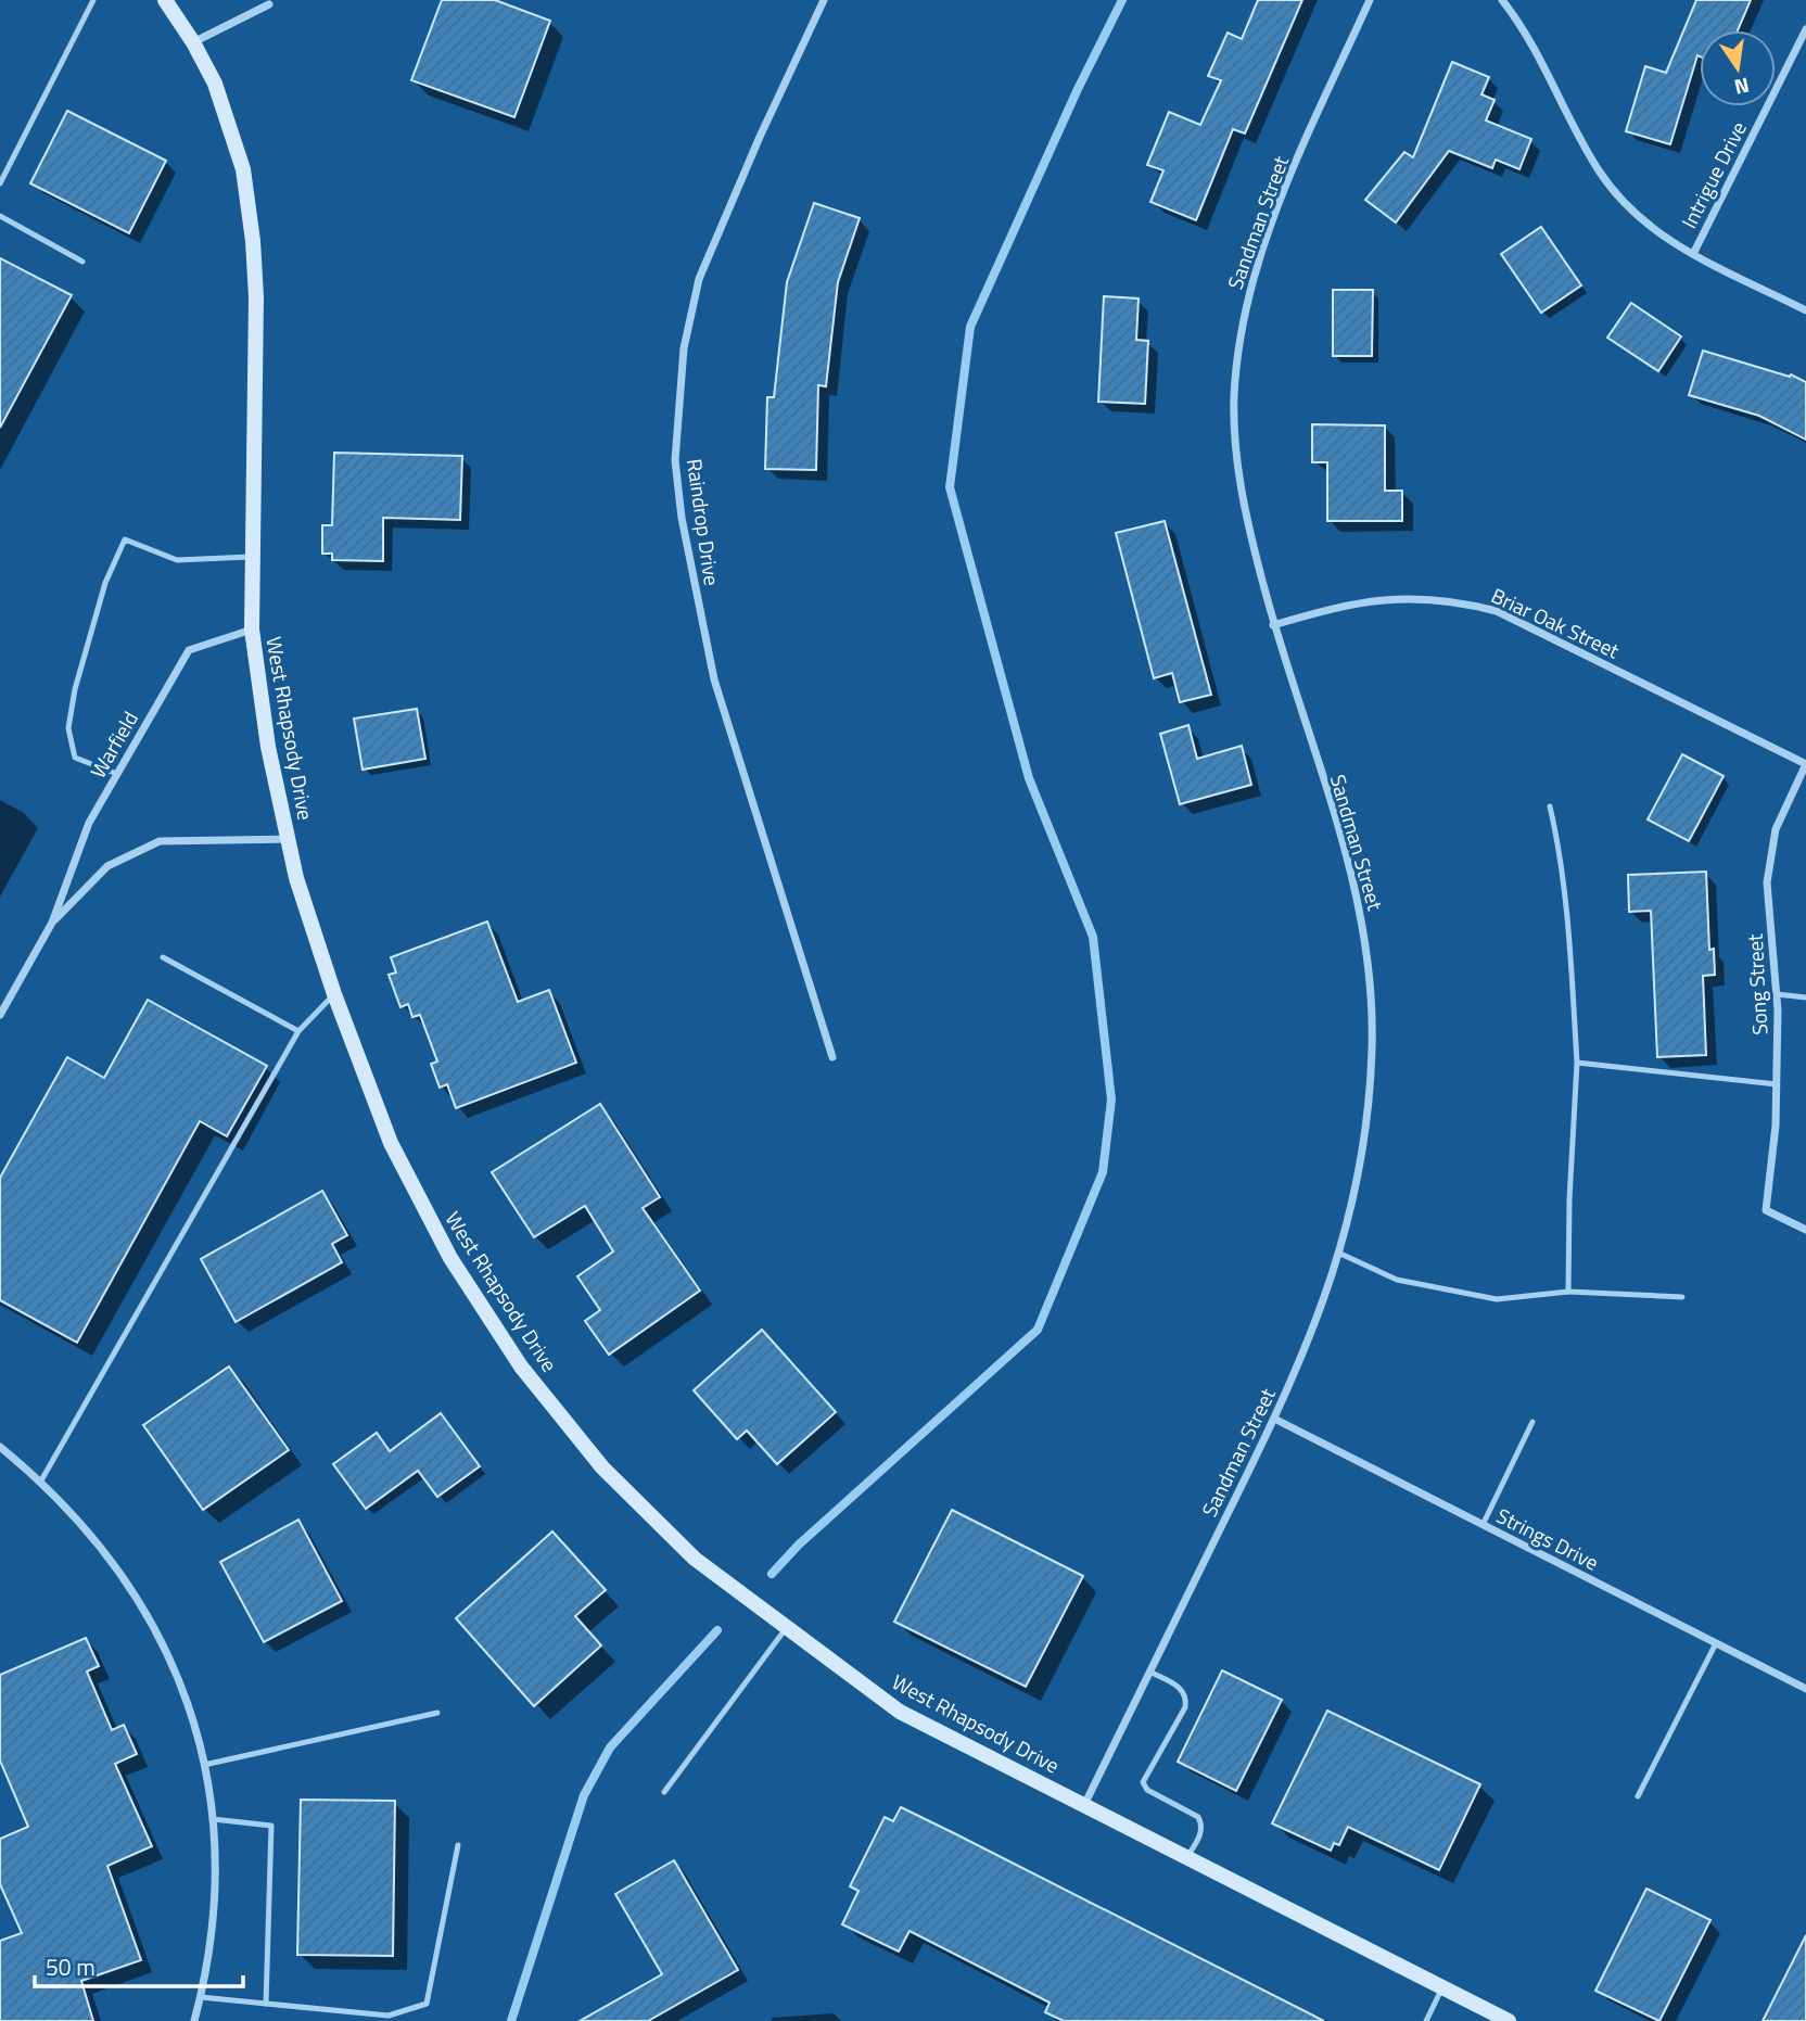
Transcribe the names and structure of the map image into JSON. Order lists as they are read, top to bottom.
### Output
{
  "streets": {
    "street": [
      "Intrigue Drive",
      "Sandman Street",
      "Raindrop Drive",
      "Briar Oak Street",
      "West Rhapsody Drive",
      "Warfield",
      "Song Street",
      "Strings Drive"
    ]
  },
  "crossings": [
    ["Sandman Street", "Briar Oak Street"],
    ["Sandman Street", "West Rhapsody Drive"],
    ["Sandman Street", "Strings Drive"],
    ["Briar Oak Street", "Song Street"],
    ["West Rhapsody Drive", "Warfield"]
  ],
  "scale_bar": "50 m",
  "north": "bottom"
}
